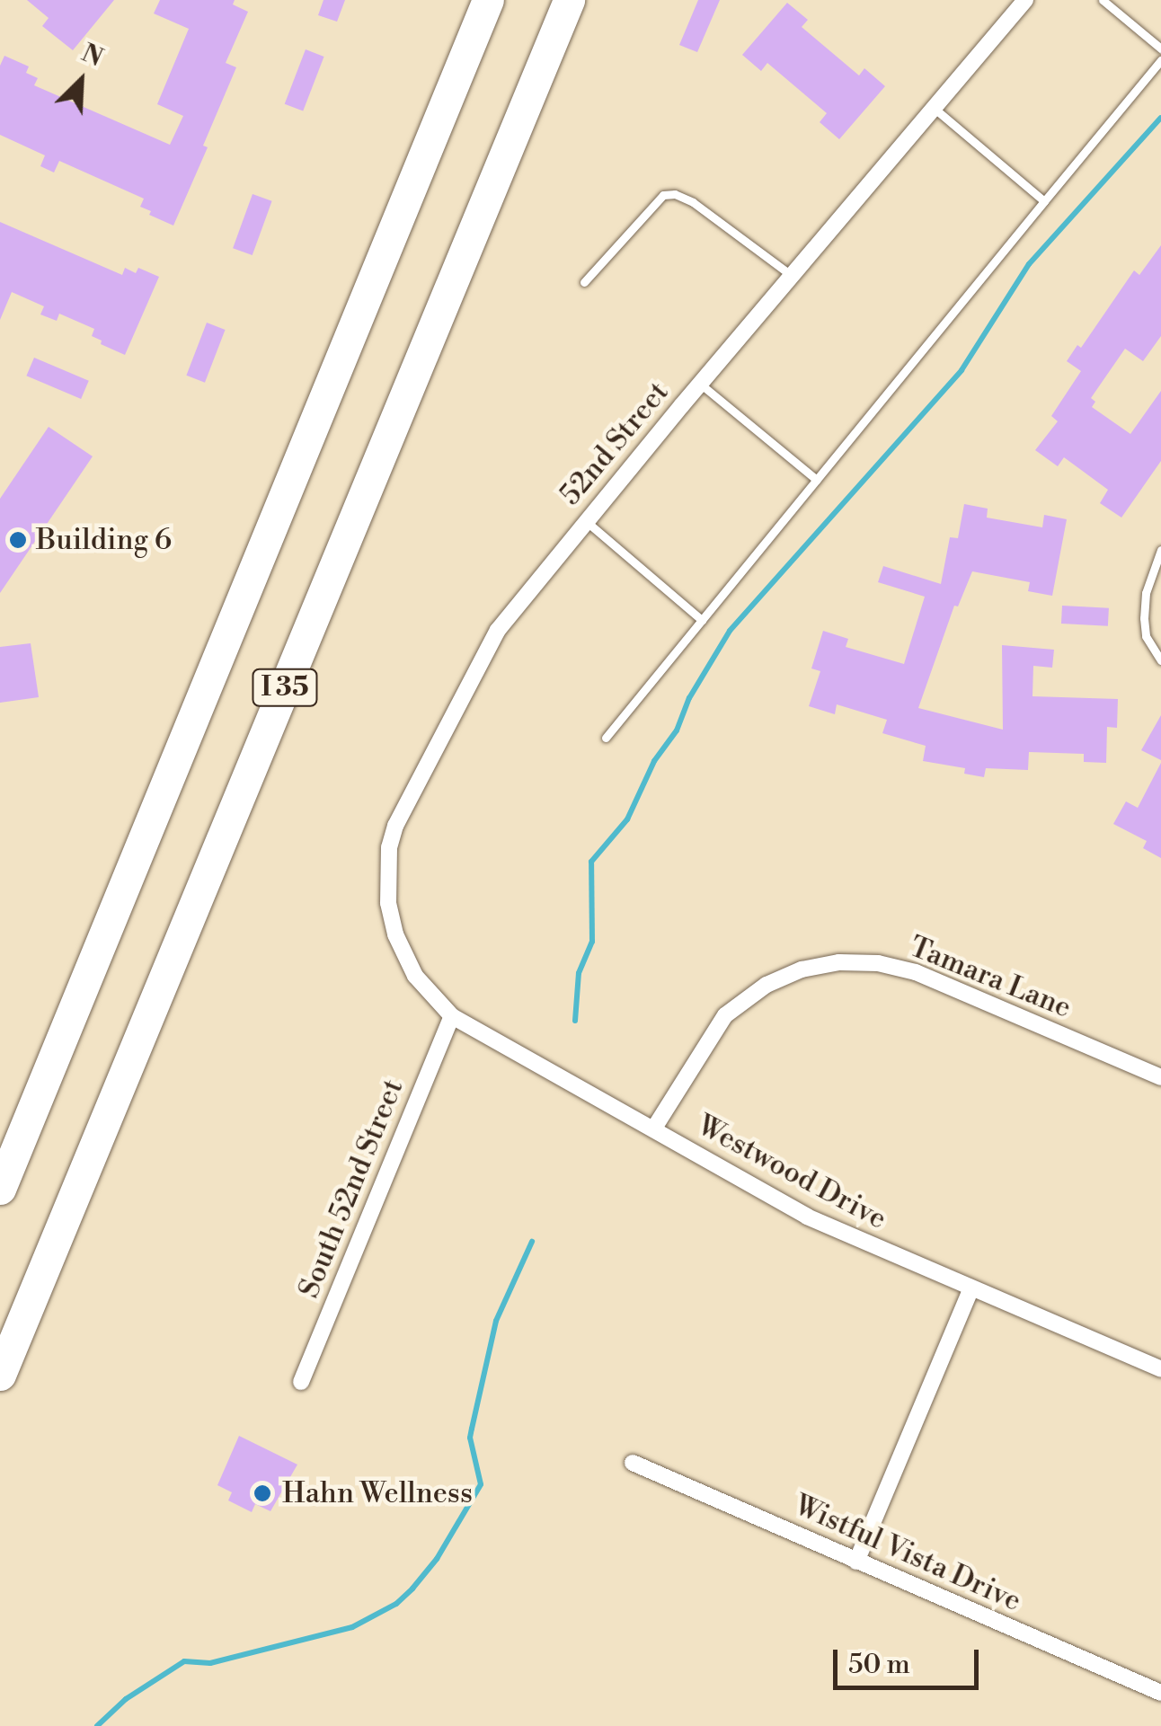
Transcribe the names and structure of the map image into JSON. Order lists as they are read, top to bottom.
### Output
{
  "streets": {
    "highway": ["I 35"],
    "street": [
      "52nd Street",
      "Tamara Lane",
      "Westwood Drive",
      "South 52nd Street",
      "Wistful Vista Drive"
    ]
  },
  "crossings": [
    ["52nd Street", "Westwood Drive"],
    ["Tamara Lane", "Westwood Drive"],
    ["Westwood Drive", "South 52nd Street"]
  ],
  "places": ["Building 6", "Hahn Wellness"],
  "scale_bar": "50 m",
  "north": "top right"
}
